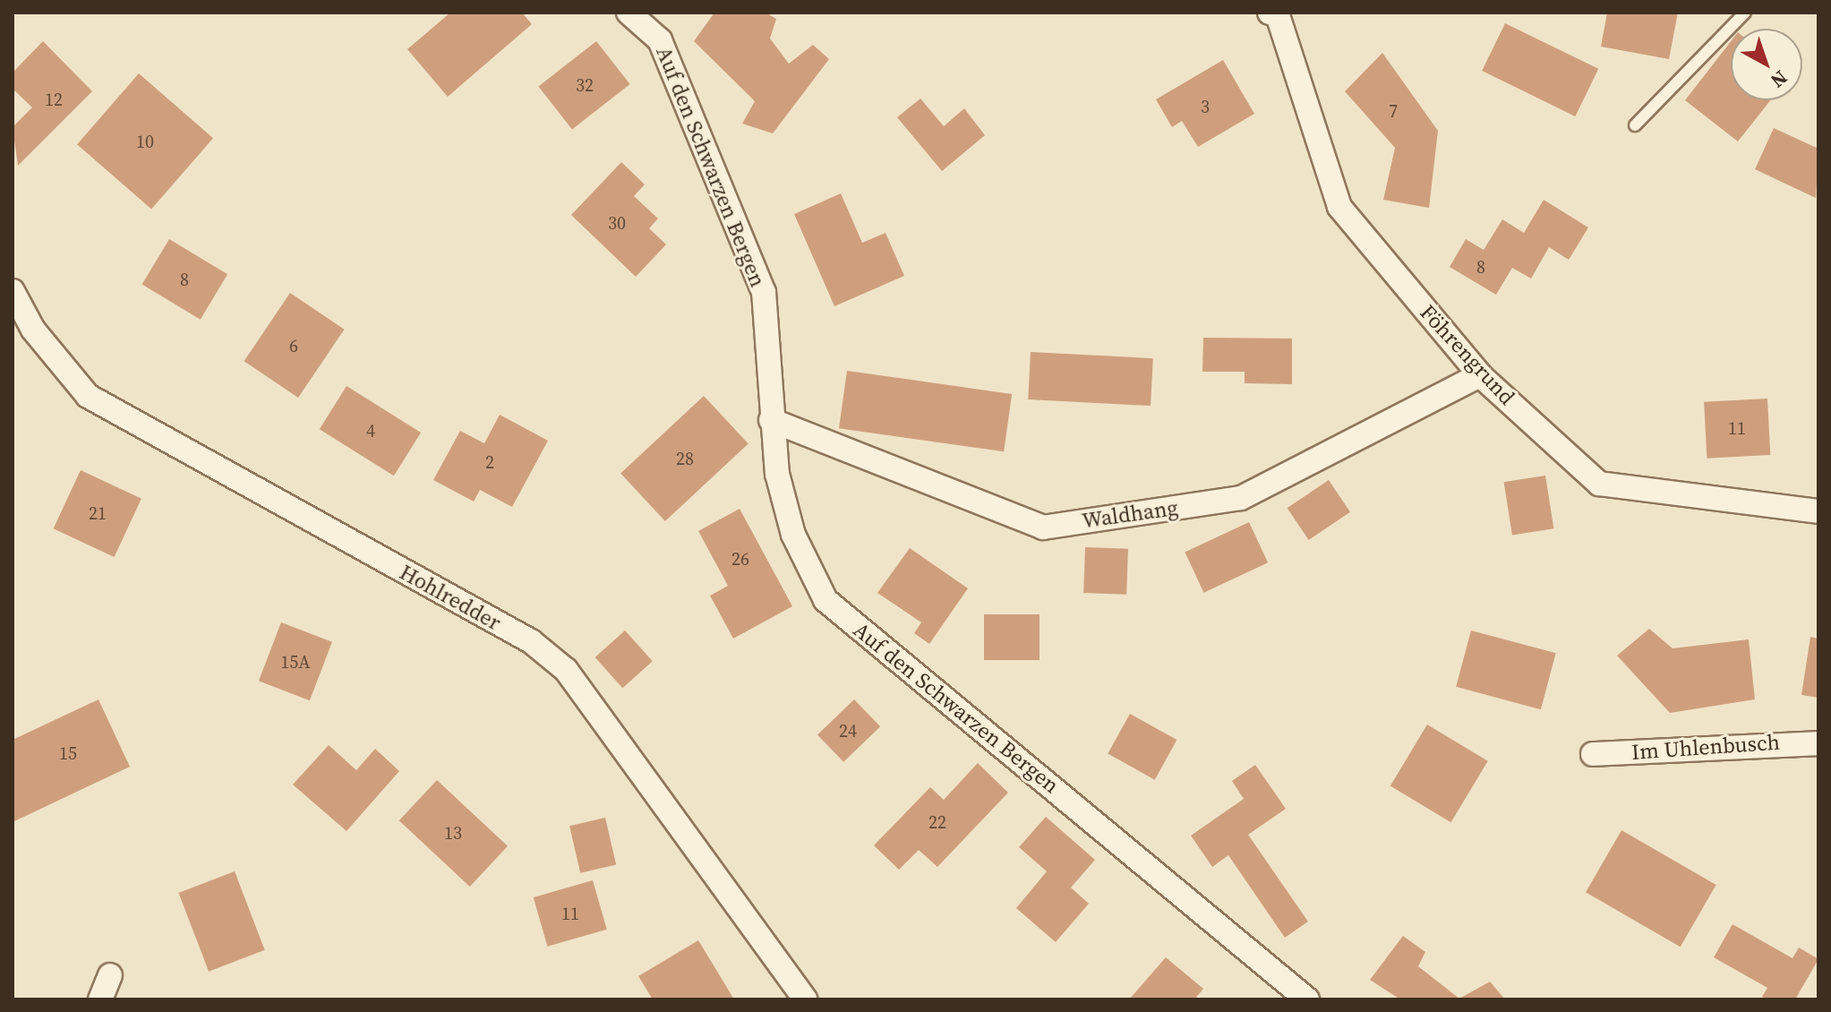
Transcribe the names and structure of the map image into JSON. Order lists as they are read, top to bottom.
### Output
{
  "streets": {
    "street": [
      "Auf den Schwarzen Bergen",
      "Föhrengrund",
      "Waldhang",
      "Hohlredder",
      "Im Uhlenbusch"
    ]
  },
  "crossings": [
    ["Auf den Schwarzen Bergen", "Waldhang"],
    ["Föhrengrund", "Waldhang"]
  ],
  "house_numbers": [
    "32",
    "12",
    "3",
    "7",
    "10",
    "30",
    "8",
    "8",
    "6",
    "11",
    "4",
    "28",
    "2",
    "21",
    "26",
    "15A",
    "24",
    "15",
    "22",
    "13",
    "11"
  ],
  "north": "bottom right"
}
